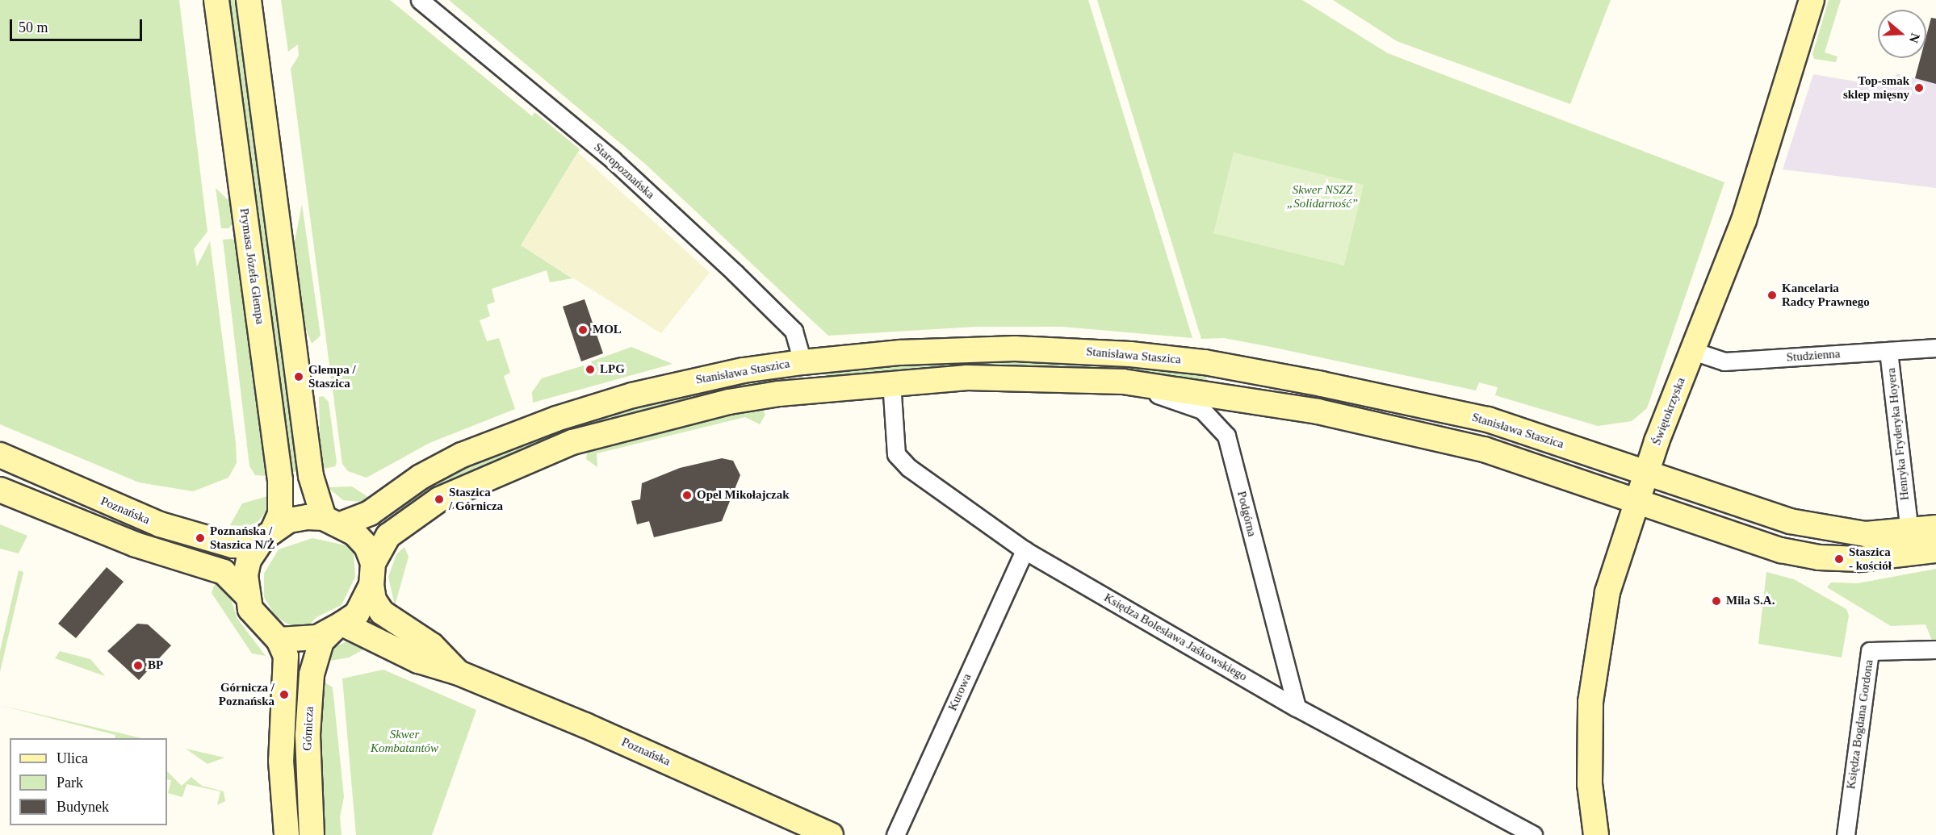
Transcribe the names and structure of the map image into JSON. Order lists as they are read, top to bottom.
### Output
{
  "streets": {
    "main road": [
      "Prymasa Józefa Glempa",
      "Stanisława Staszica",
      "Świętokrzyska",
      "Poznańska",
      "Górnicza"
    ],
    "street": [
      "Staropoznańska",
      "Studzienna",
      "Henryka Fryderyka Hoyera",
      "Podgórna",
      "Księdza Bolesława Jaśkowskiego",
      "Kurowa",
      "Księdza Bogdana Gordona"
    ]
  },
  "crossings": [
    ["Staropoznańska", "Stanisława Staszica"],
    ["Prymasa Józefa Glempa", "Stanisława Staszica"],
    ["Prymasa Józefa Glempa", "Poznańska"],
    ["Prymasa Józefa Glempa", "Górnicza"],
    ["Stanisława Staszica", "Świętokrzyska"],
    ["Stanisława Staszica", "Poznańska"],
    ["Stanisława Staszica", "Górnicza"],
    ["Studzienna", "Świętokrzyska"],
    ["Studzienna", "Henryka Fryderyka Hoyera"],
    ["Poznańska", "Górnicza"],
    ["Podgórna", "Księdza Bolesława Jaśkowskiego"],
    ["Księdza Bolesława Jaśkowskiego", "Kurowa"]
  ],
  "parks": ["Skwer NSZZ „Solidarność”", "Skwer Kombatantów"],
  "places": [
    "Top-smak sklep mięsny",
    "Kancelaria Radcy Prawnego",
    "MOL",
    "LPG",
    "Glempa / Staszica",
    "Opel Mikołajczak",
    "Staszica / Górnicza",
    "Poznańska / Staszica N/Ż",
    "Staszica - kościół",
    "Mila S.A.",
    "BP",
    "Górnicza / Poznańska"
  ],
  "legend": ["Ulica", "Park", "Budynek"],
  "scale_bar": "50 m",
  "north": "right"
}
